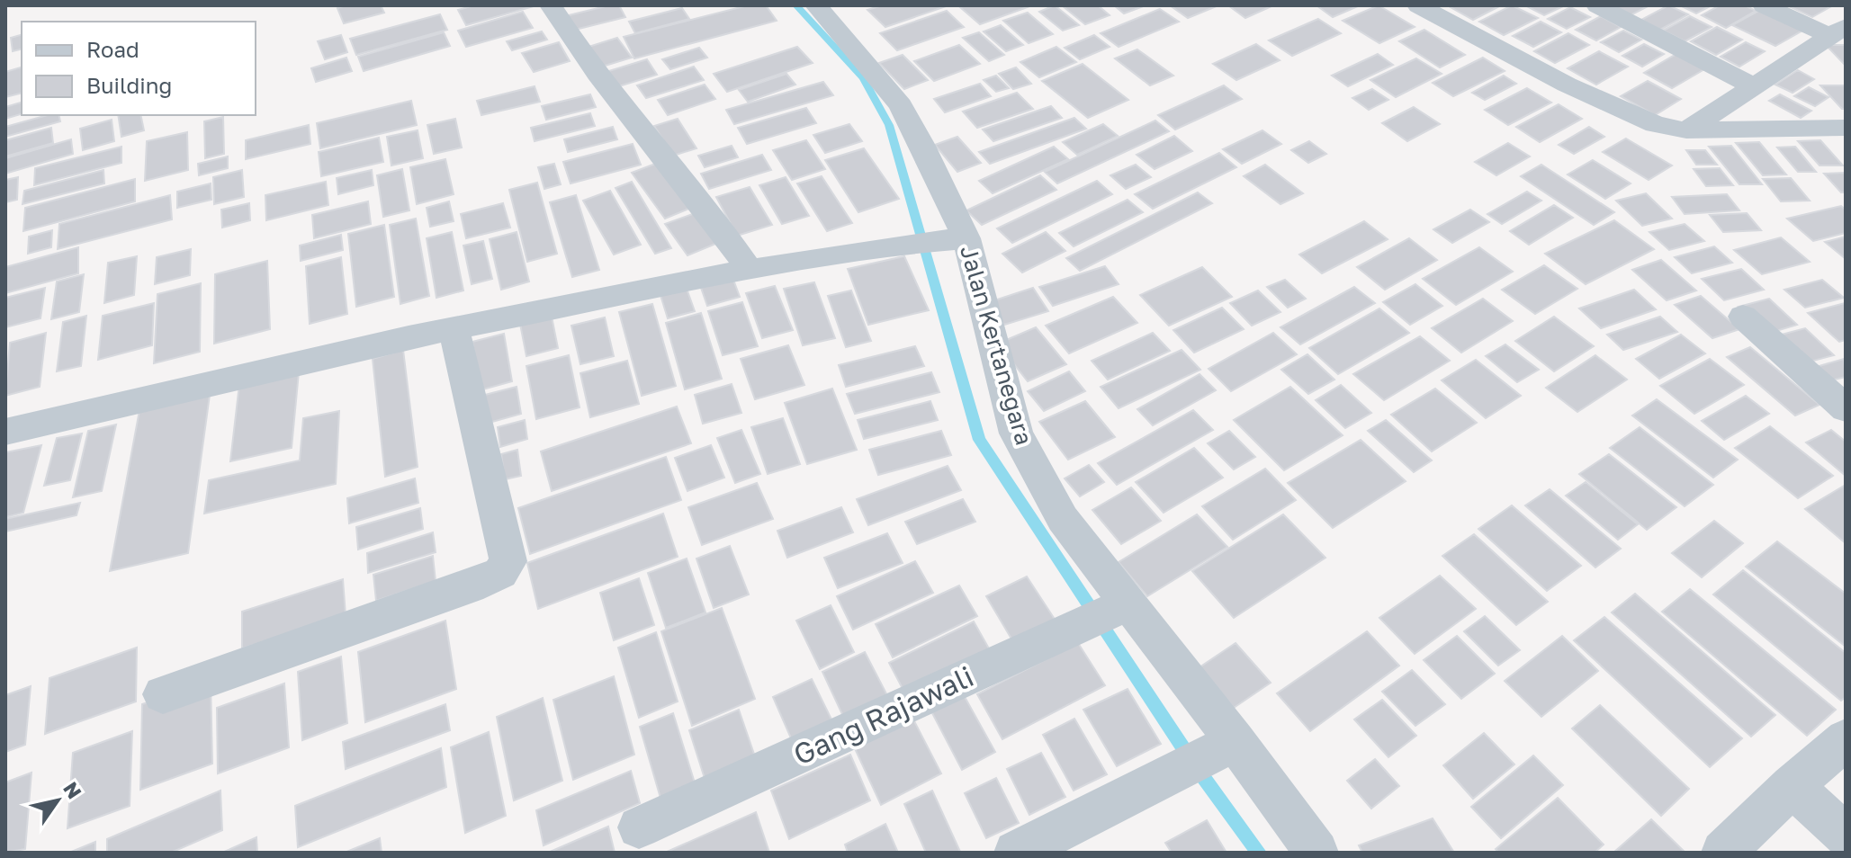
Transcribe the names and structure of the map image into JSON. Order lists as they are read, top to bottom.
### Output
{
  "streets": {
    "street": ["Jalan Kertanegara", "Gang Rajawali"]
  },
  "crossings": [
    ["Jalan Kertanegara", "Gang Rajawali"]
  ],
  "legend": ["Road", "Building"],
  "north": "top right"
}
